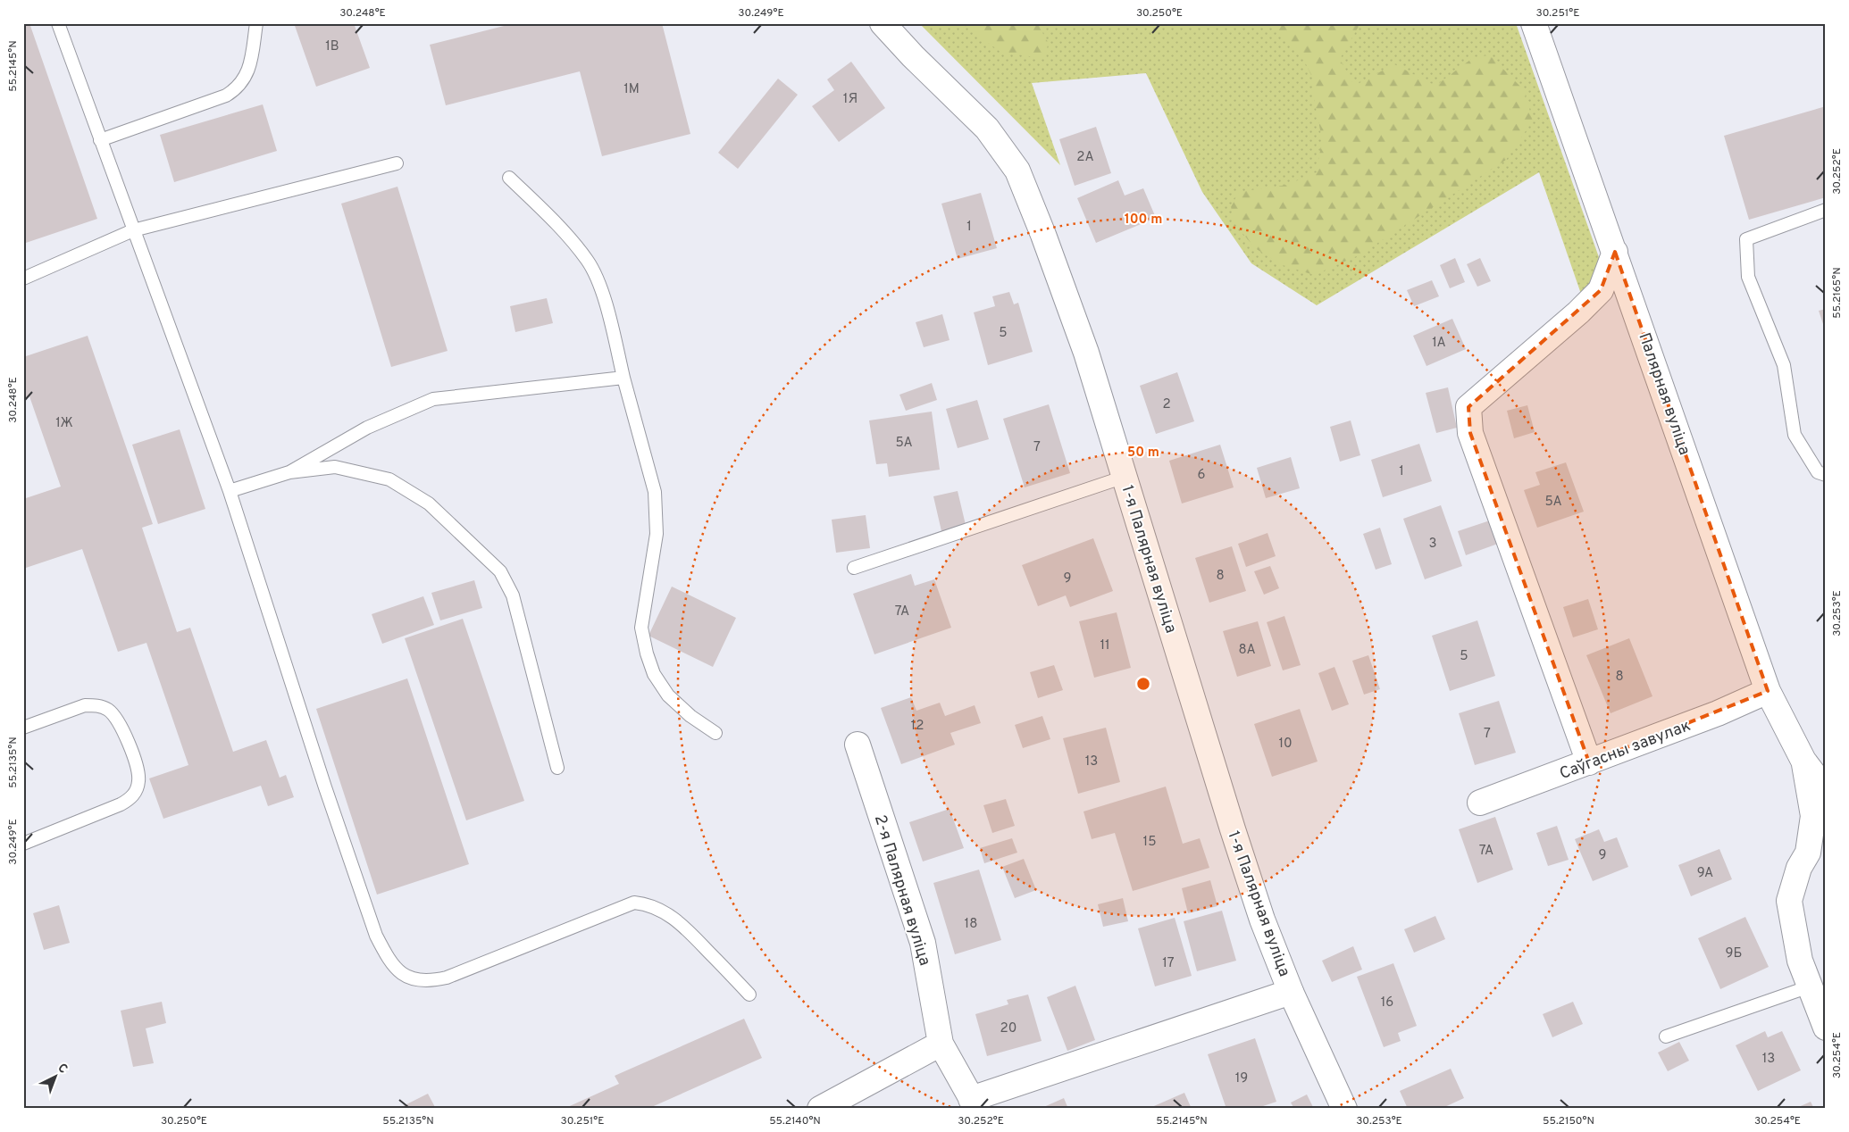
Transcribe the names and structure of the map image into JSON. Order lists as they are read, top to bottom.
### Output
{
  "streets": {
    "street": [
      "Палярная вуліца",
      "1-я Палярная вуліца",
      "Саўгасны завулак",
      "2-я Палярная вуліца"
    ]
  },
  "crossings": [
    ["Палярная вуліца", "Саўгасны завулак"]
  ],
  "house_numbers": [
    "1В",
    "1М",
    "1Я",
    "2А",
    "1",
    "5",
    "1А",
    "2",
    "1Ж",
    "5А",
    "7",
    "1",
    "6",
    "5А",
    "3",
    "8",
    "9",
    "7А",
    "11",
    "8А",
    "5",
    "8",
    "12",
    "7",
    "10",
    "13",
    "15",
    "7А",
    "9",
    "9А",
    "18",
    "9Б",
    "17",
    "16",
    "20",
    "13",
    "19"
  ],
  "north": "top right",
  "coordinates": [
    "30.248°E",
    "30.249°E",
    "30.250°E",
    "30.251°E",
    "55.2145°N",
    "30.252°E",
    "55.2165°N",
    "30.253°E",
    "55.2135°N",
    "30.254°E",
    "55.2140°N",
    "55.2150°N"
  ],
  "rings": ["100 m", "50 m"]
}
